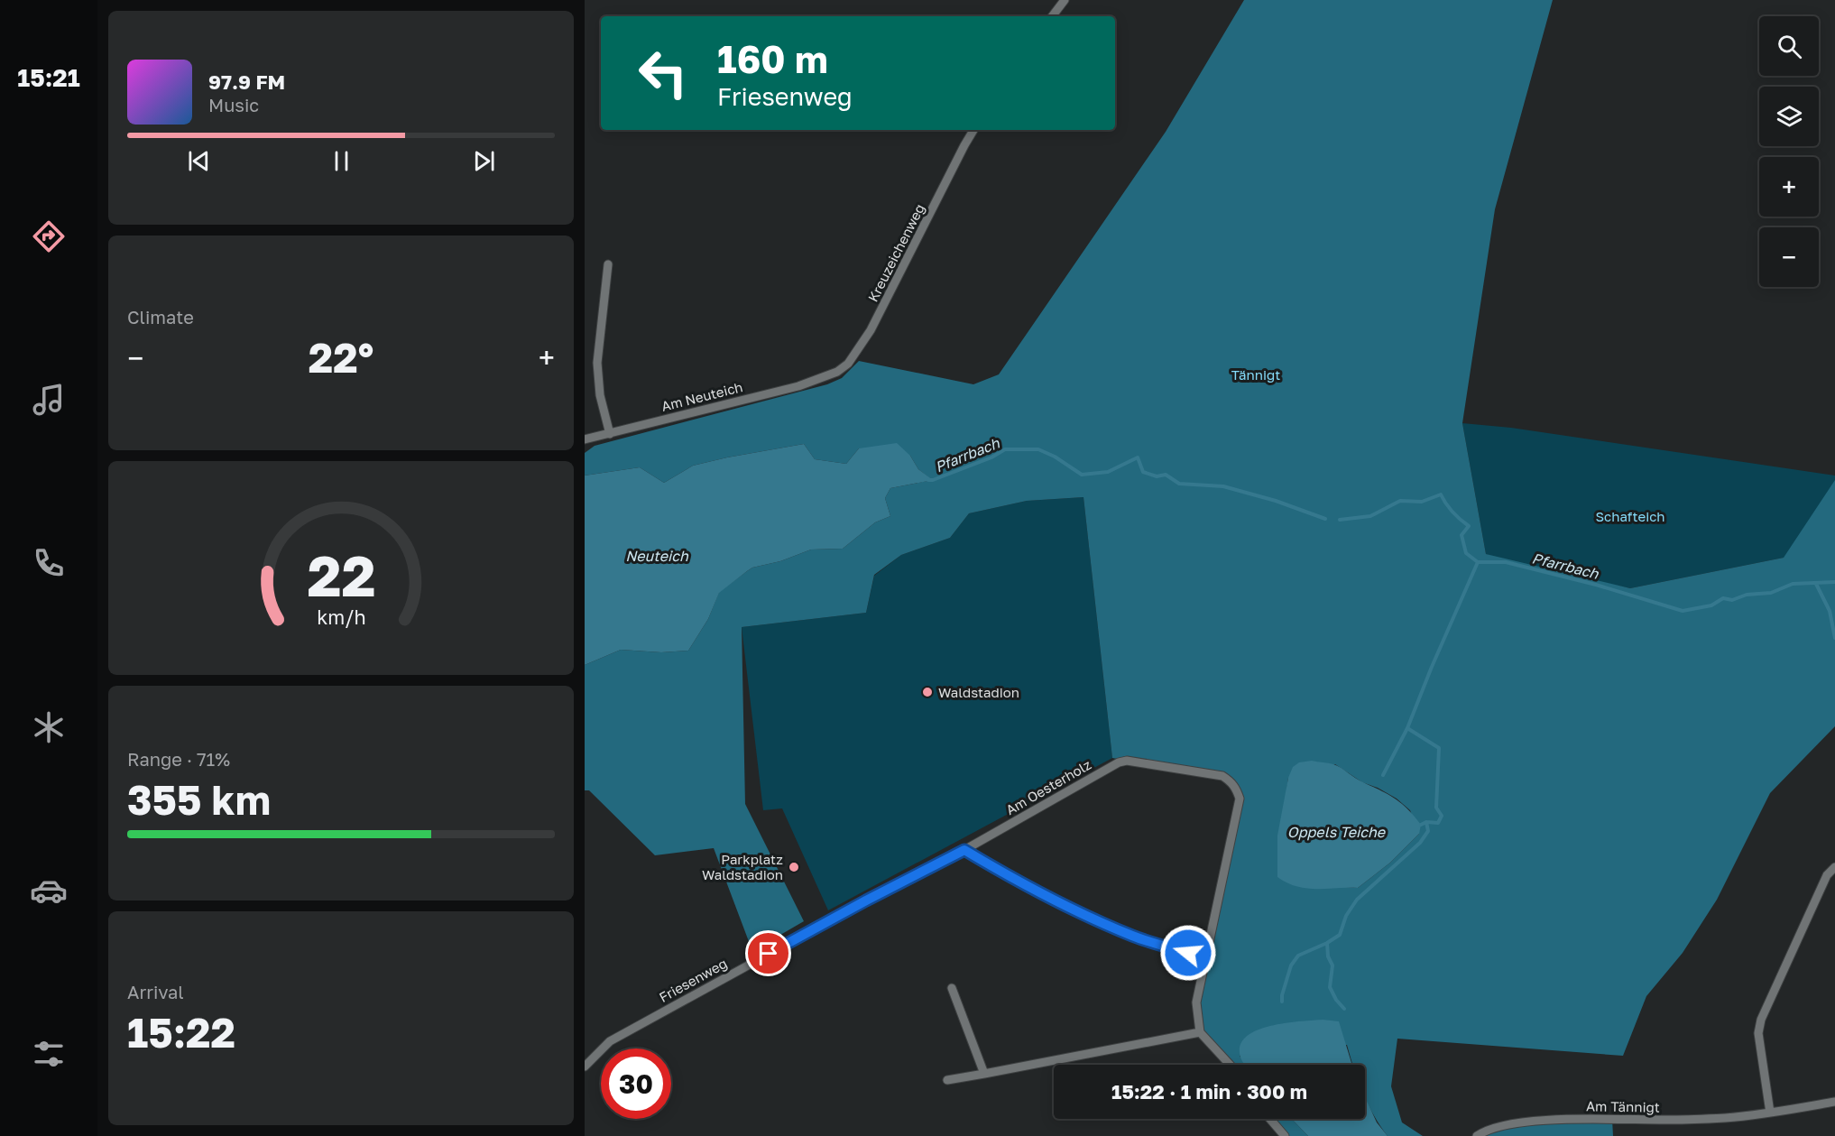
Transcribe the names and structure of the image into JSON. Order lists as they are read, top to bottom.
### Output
{
  "streets": {
    "street": [
      "Kreuzeichenweg",
      "Am Neuteich",
      "Am Oesterholz",
      "Friesenweg",
      "Am Tännigt"
    ]
  },
  "crossings": [
    ["Kreuzeichenweg", "Am Neuteich"],
    ["Am Oesterholz", "Friesenweg"]
  ],
  "water": ["Pfarrbach", "Neuteich", "Oppels Teiche"],
  "parks": ["Tännigt", "Schafteich"],
  "places": ["Waldstadion", "Parkplatz Waldstadion"],
  "page": {
    "tabs": "15:21",
    "map_buttons": ["+", "−"],
    "turn": ["160 m", "Friesenweg"],
    "song": ["97.9 FM", "Music"],
    "tile": [
      "Climate",
      ["Range · 71%", "355 km"],
      ["Arrival", "15:22"]
    ],
    "heat": ["−", "22°", "+"],
    "limit": "30",
    "trip": "15:22 · 1 min · 300 m",
    "gauge": ["22", "km/h"]
  }
}
